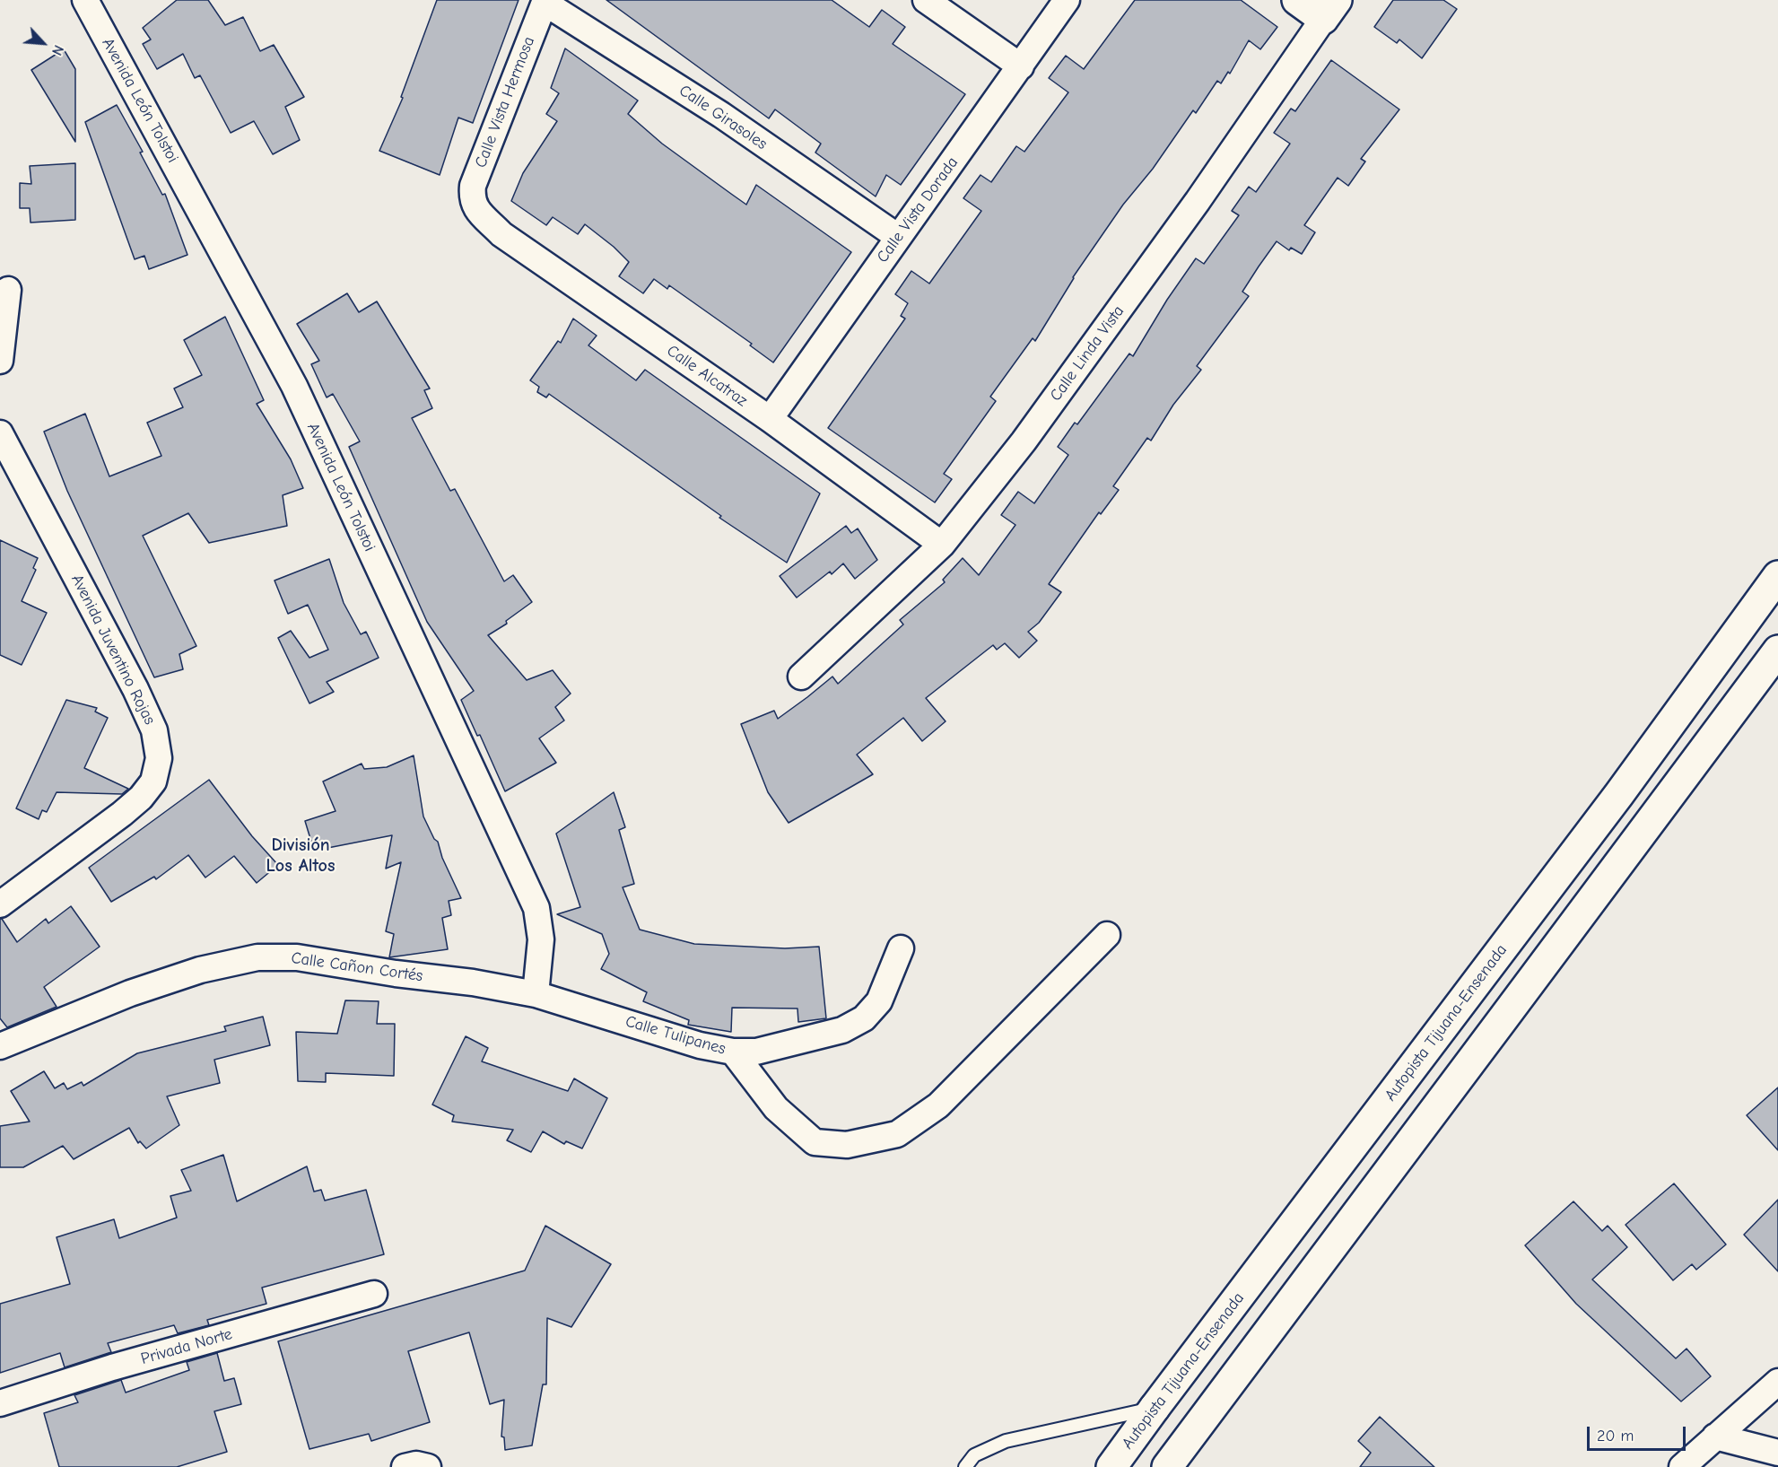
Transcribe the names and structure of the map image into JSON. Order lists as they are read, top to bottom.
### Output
{
  "streets": {
    "main road": ["Autopista Tijuana-Ensenada"],
    "street": [
      "Avenida León Tolstoi",
      "Calle Vista Hermosa",
      "Calle Girasoles",
      "Calle Vista Dorada",
      "Calle Linda Vista",
      "Calle Alcatraz",
      "Avenida Juventino Rojas",
      "Calle Cañon Cortés",
      "Calle Tulipanes",
      "Privada Norte"
    ]
  },
  "crossings": [
    ["Avenida León Tolstoi", "Calle Cañon Cortés"],
    ["Avenida León Tolstoi", "Calle Tulipanes"],
    ["Calle Vista Hermosa", "Calle Girasoles"],
    ["Calle Vista Hermosa", "Calle Alcatraz"],
    ["Calle Girasoles", "Calle Vista Dorada"],
    ["Calle Vista Dorada", "Calle Alcatraz"],
    ["Calle Linda Vista", "Calle Alcatraz"],
    ["Calle Cañon Cortés", "Calle Tulipanes"]
  ],
  "districts": ["División Los Altos"],
  "scale_bar": "20 m",
  "north": "bottom right"
}
